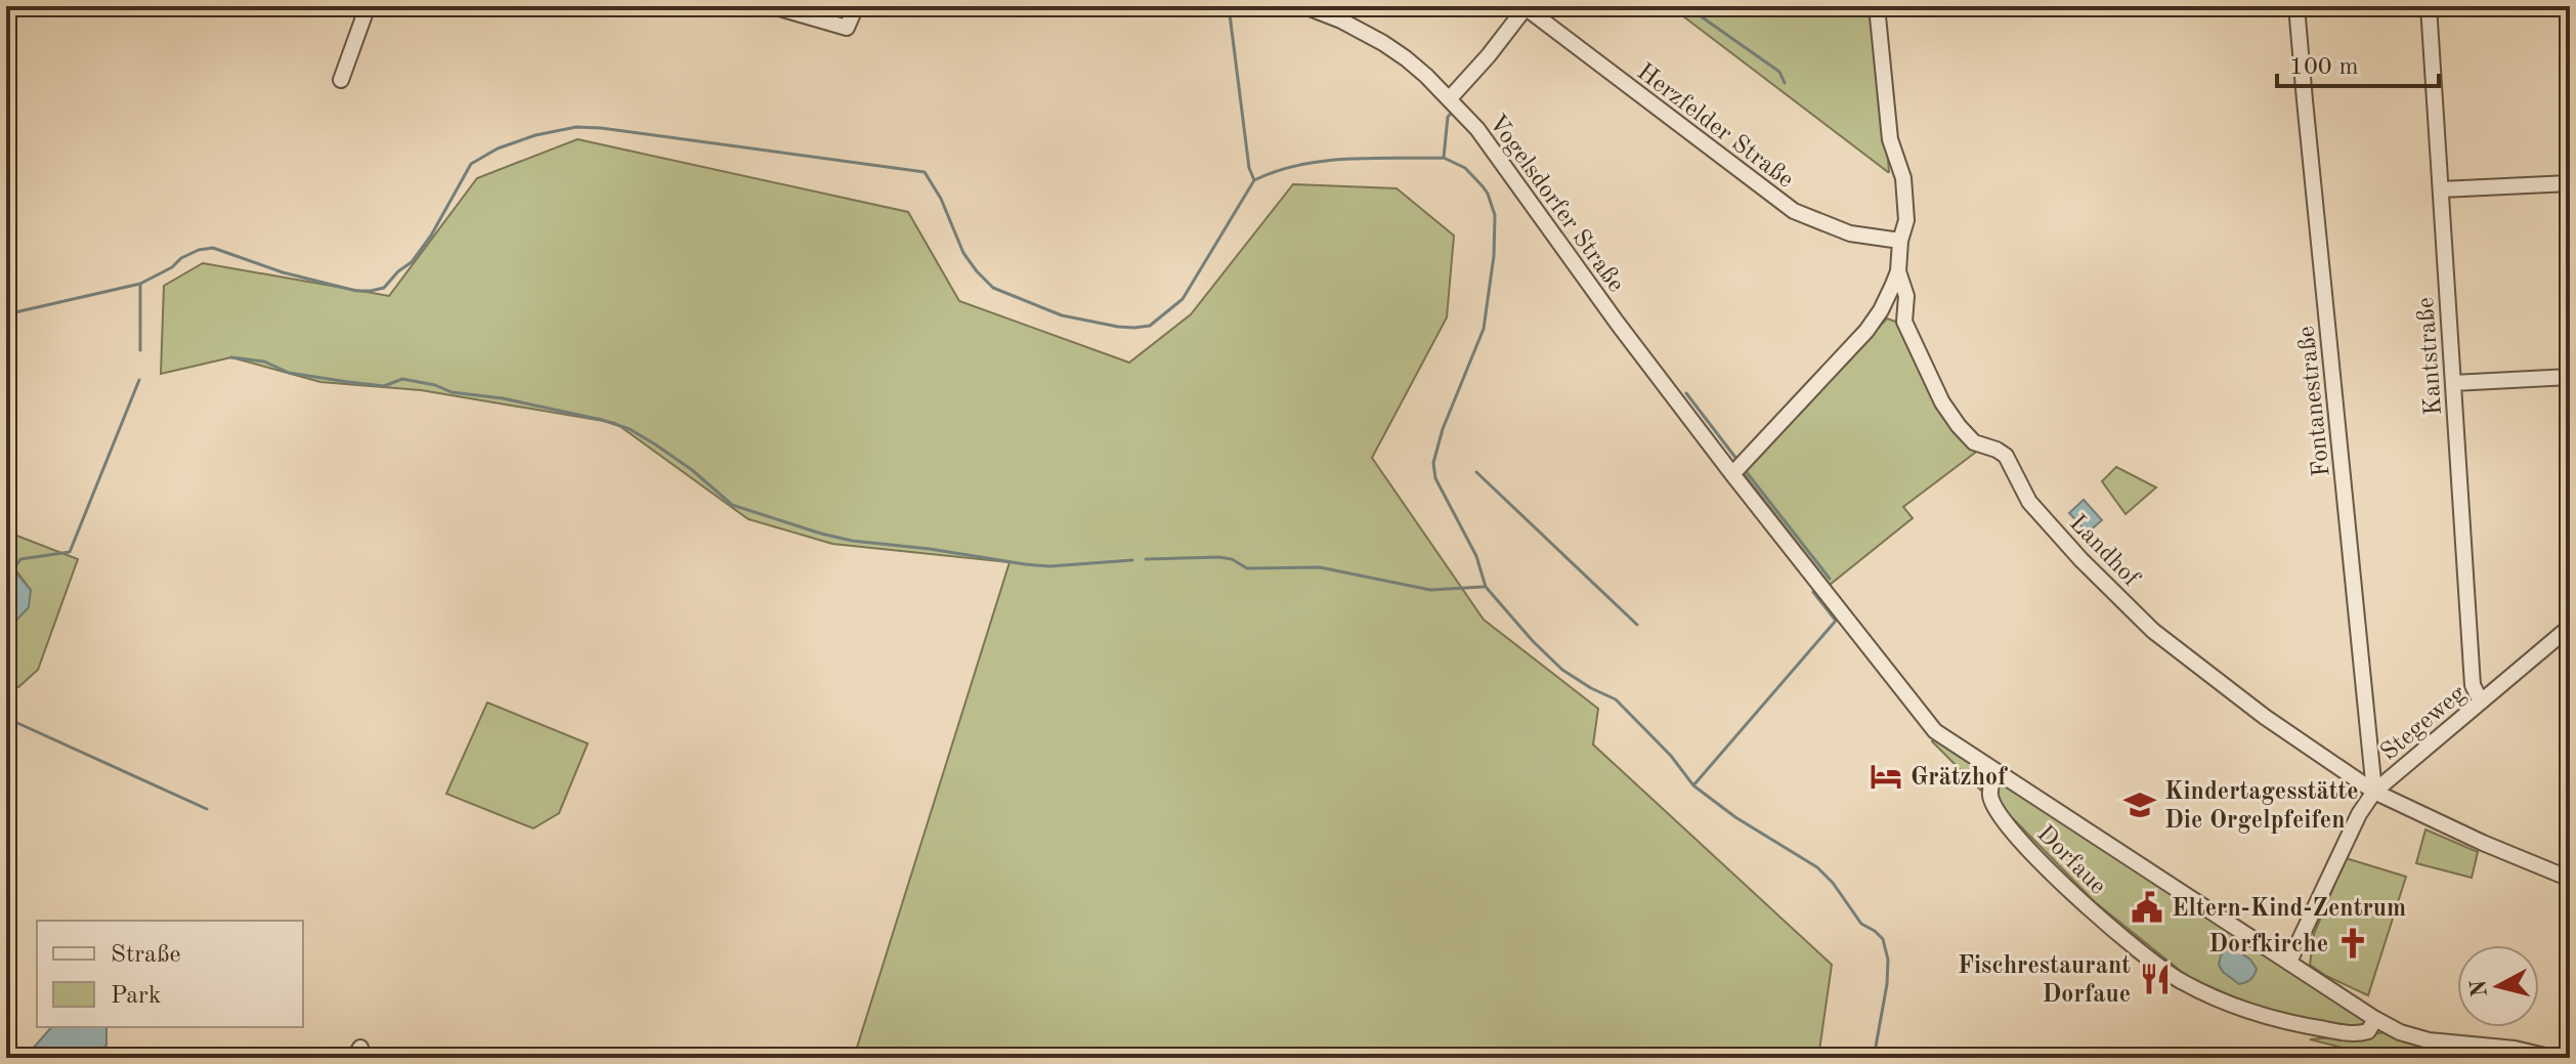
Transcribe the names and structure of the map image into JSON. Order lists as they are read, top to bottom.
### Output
{
  "streets": {
    "street": [
      "Herzfelder Straße",
      "Vogelsdorfer Straße",
      "Kantstraße",
      "Fontanestraße",
      "Landhof",
      "Stegeweg",
      "Dorfaue"
    ]
  },
  "crossings": [
    ["Vogelsdorfer Straße", "Dorfaue"],
    ["Kantstraße", "Stegeweg"],
    ["Fontanestraße", "Landhof"],
    ["Fontanestraße", "Stegeweg"],
    ["Landhof", "Stegeweg"],
    ["Stegeweg", "Dorfaue"]
  ],
  "places": {
    "hotel": ["Grätzhof"],
    "school or university": ["Kindertagesstätte Die Orgelpfeifen"],
    "public building": ["Eltern-Kind-Zentrum"],
    "church": ["Dorfkirche"],
    "restaurant": ["Fischrestaurant Dorfaue"]
  },
  "legend": ["Straße", "Park"],
  "scale_bar": "100 m",
  "north": "left"
}
